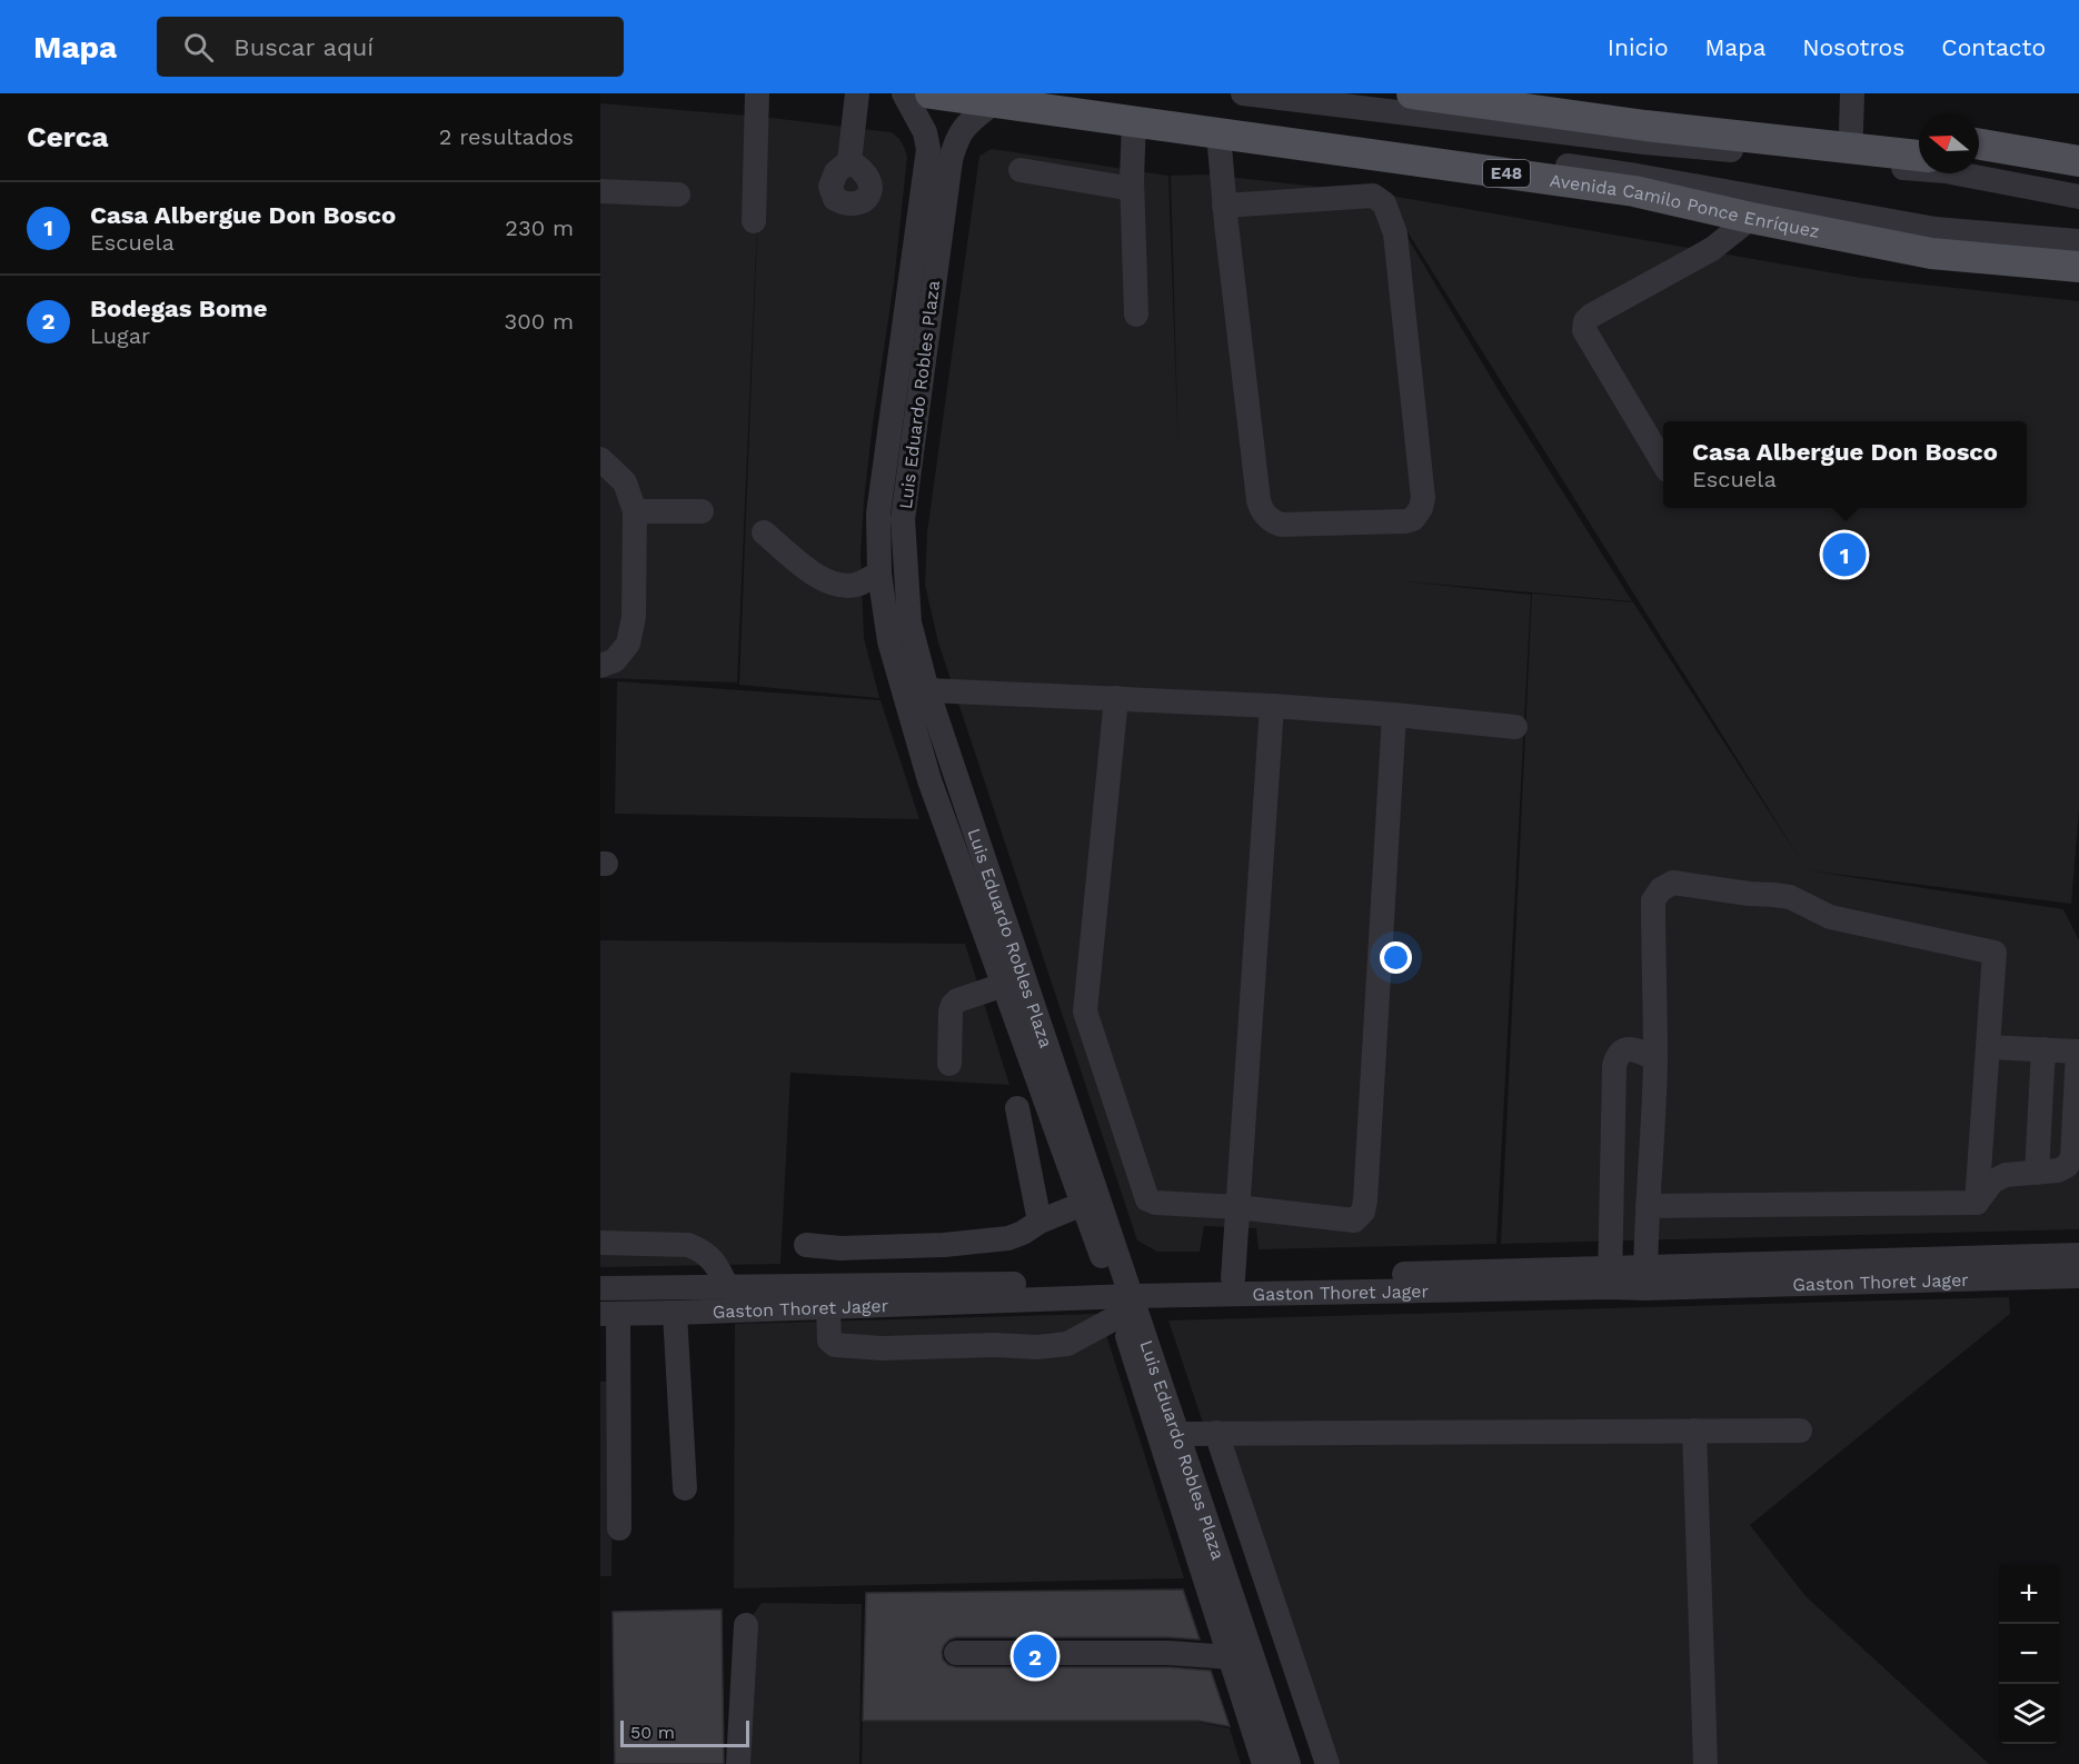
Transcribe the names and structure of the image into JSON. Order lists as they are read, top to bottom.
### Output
{
  "streets": {
    "main road": ["E48", "Avenida Camilo Ponce Enríquez"],
    "street": ["Luis Eduardo Robles Plaza", "Gaston Thoret Jager"]
  },
  "crossings": [
    ["Avenida Camilo Ponce Enríquez", "Luis Eduardo Robles Plaza"],
    ["Luis Eduardo Robles Plaza", "Gaston Thoret Jager"]
  ],
  "scale_bar": "50 m",
  "north": "left",
  "page": {
    "header": "Mapa",
    "search": "Buscar aquí",
    "nav": [
      "Inicio",
      "Mapa",
      "Nosotros",
      "Contacto"
    ],
    "heading": ["Cerca", "2 resultados"],
    "list": [
      {
        "mark": "1",
        "name": "Casa Albergue Don Bosco",
        "note": "Escuela",
        "value": "230 m"
      },
      {
        "mark": "2",
        "name": "Bodegas Bome",
        "note": "Lugar",
        "value": "300 m"
      }
    ],
    "popup": ["Casa Albergue Don Bosco", "Escuela"],
    "pins": ["1", "2"],
    "map_buttons": ["+", "−"],
    "scale": "50 m"
  }
}
